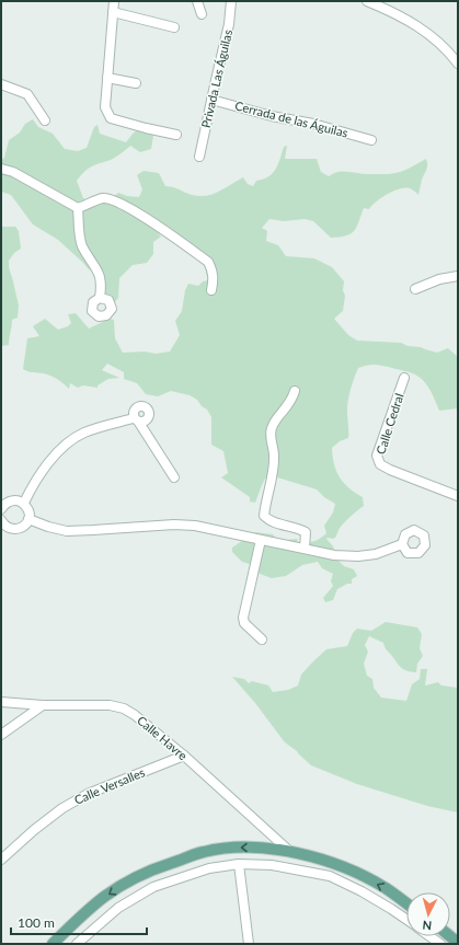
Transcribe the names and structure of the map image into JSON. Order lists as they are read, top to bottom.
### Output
{
  "streets": {
    "street": [
      "Privada Las Águilas",
      "Cerrada de las Águilas",
      "Calle Cedral",
      "Calle Havre",
      "Calle Versalles"
    ]
  },
  "crossings": [
    ["Privada Las Águilas", "Cerrada de las Águilas"],
    ["Calle Havre", "Calle Versalles"]
  ],
  "scale_bar": "100 m",
  "north": "bottom"
}
